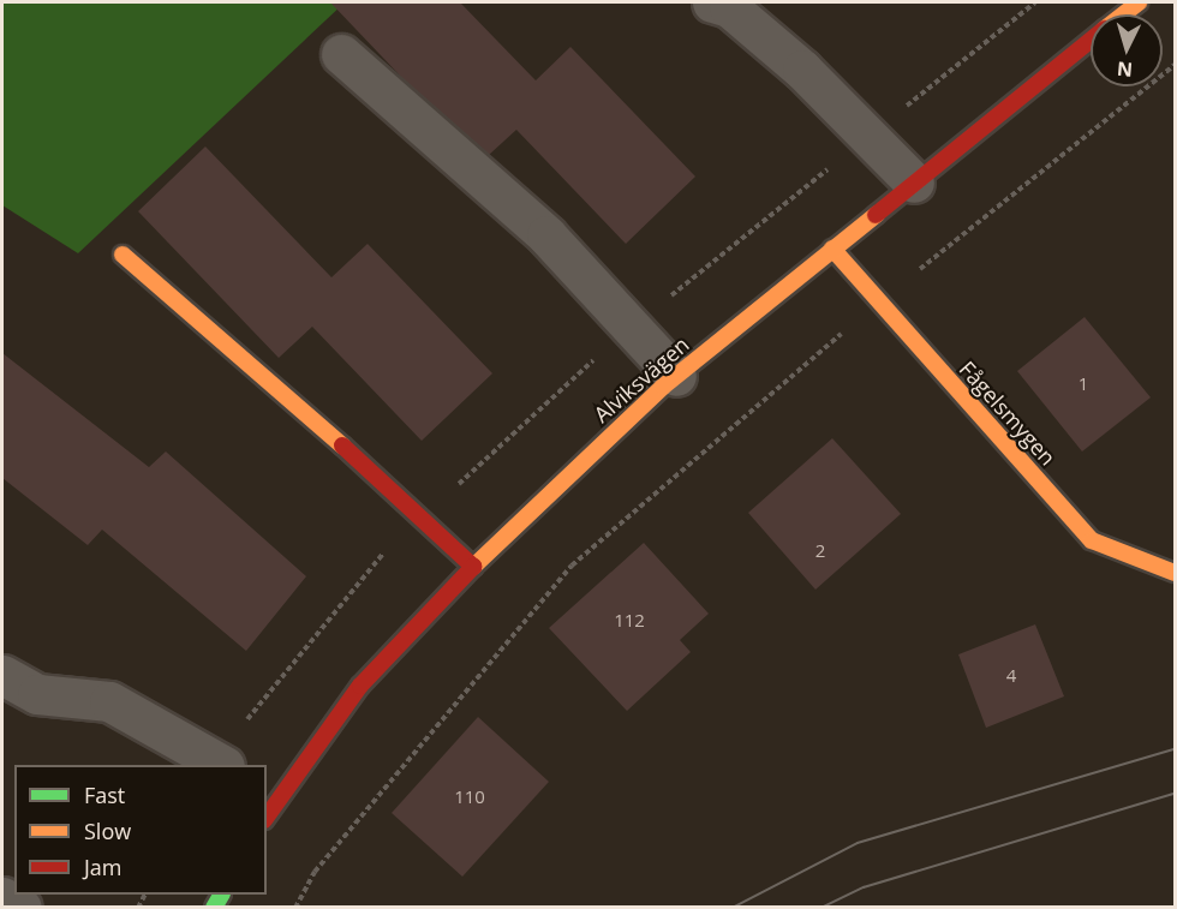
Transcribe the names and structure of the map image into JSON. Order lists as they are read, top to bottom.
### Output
{
  "streets": {
    "street": ["Alviksvägen", "Fågelsmygen"]
  },
  "crossings": [
    ["Alviksvägen", "Fågelsmygen"]
  ],
  "house_numbers": [
    "1",
    "2",
    "112",
    "4",
    "110"
  ],
  "legend": ["Fast", "Slow", "Jam"],
  "north": "bottom"
}
